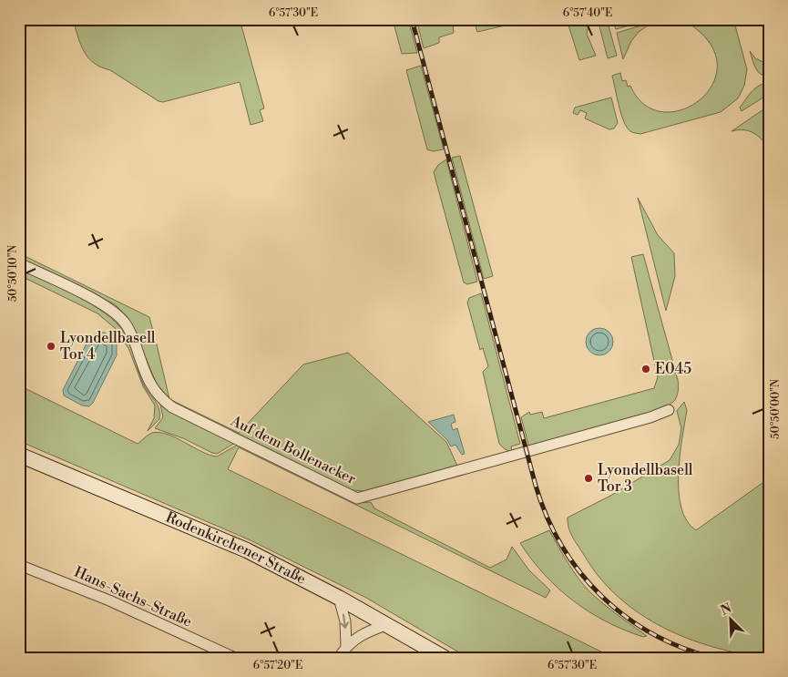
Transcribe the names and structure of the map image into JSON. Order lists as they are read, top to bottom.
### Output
{
  "streets": {
    "main road": ["Rodenkirchener Straße"],
    "street": ["Auf dem Bollenacker", "Hans-Sachs-Straße"]
  },
  "places": ["Lyondellbasell Tor 4", "E045", "Lyondellbasell Tor 3"],
  "north": "top left",
  "coordinates": [
    "6°57'30\"E",
    "6°57'40\"E",
    "50°50'10\"N",
    "50°50'00\"N",
    "6°57'20\"E"
  ]
}
